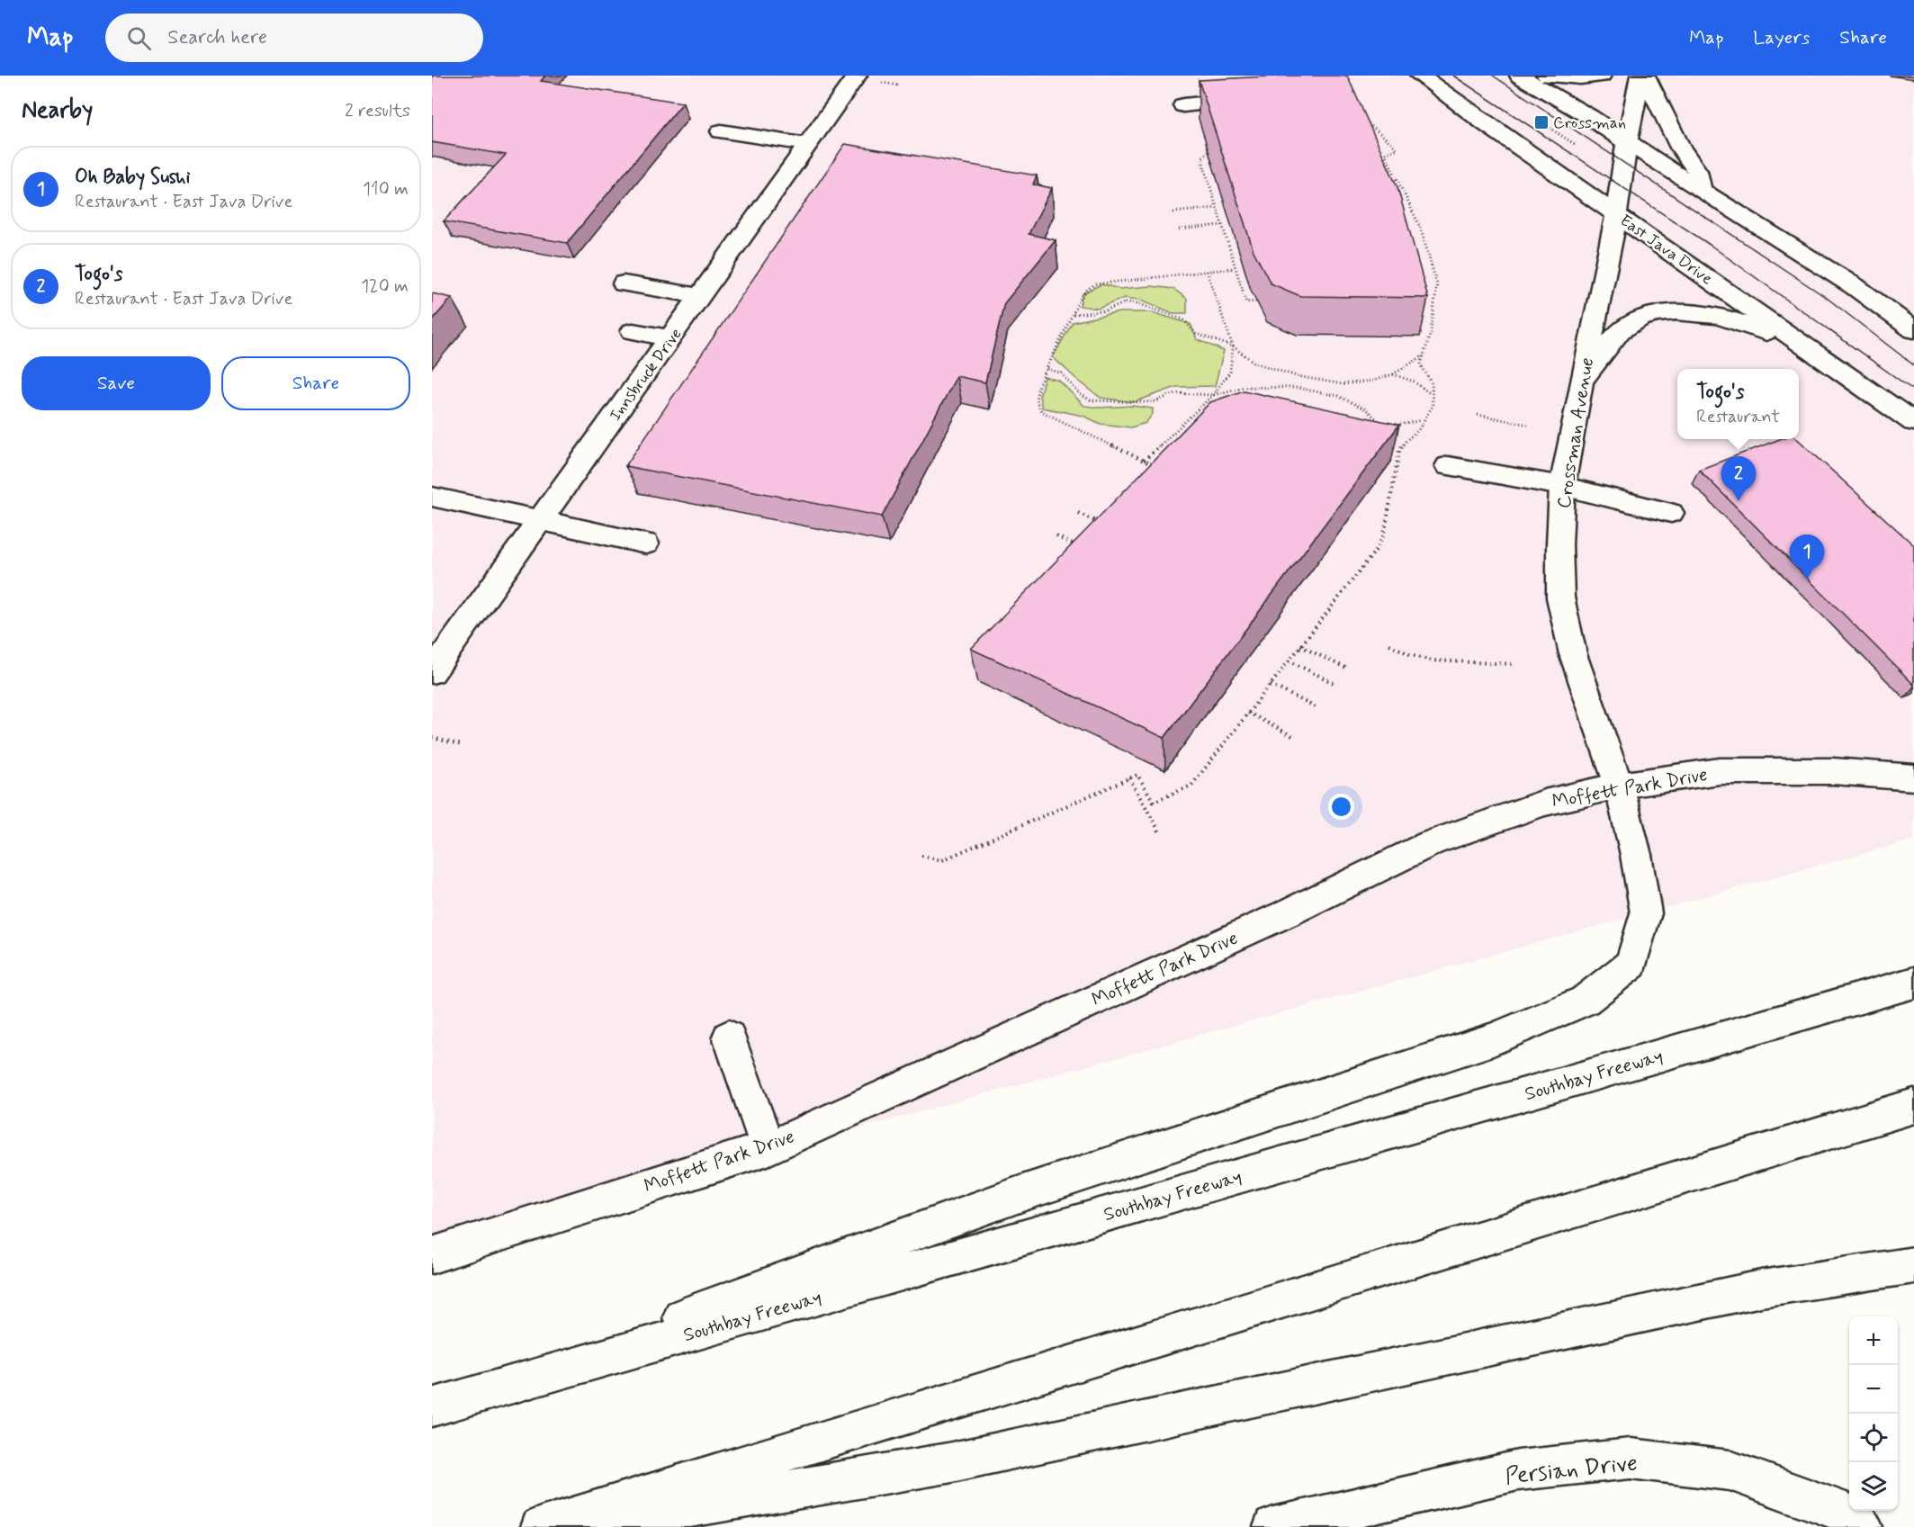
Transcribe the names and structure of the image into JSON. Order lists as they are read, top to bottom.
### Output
{
  "streets": {
    "main road": [
      "East Java Drive",
      "Innsbruck Drive",
      "Crossman Avenue",
      "Moffett Park Drive",
      "Southbay Freeway",
      "Persian Drive"
    ]
  },
  "crossings": [
    ["East Java Drive", "Crossman Avenue"],
    ["Crossman Avenue", "Moffett Park Drive"],
    ["Crossman Avenue", "Southbay Freeway"]
  ],
  "places": {
    "transit": ["Crossman"]
  },
  "page": {
    "header": "Map",
    "search": "Search here",
    "nav": ["Map", "Layers", "Share"],
    "heading": ["Nearby", "2 results"],
    "list": [
      {
        "mark": "1",
        "name": "Oh Baby Sushi",
        "note": "Restaurant · East Java Drive",
        "value": "110 m"
      },
      {
        "mark": "2",
        "name": "Togo's",
        "note": "Restaurant · East Java Drive",
        "value": "120 m"
      }
    ],
    "buttons": ["Save", "Share"],
    "popup": ["Togo's", "Restaurant"],
    "pins": ["2", "1"],
    "map_buttons": ["+", "−"]
  }
}
